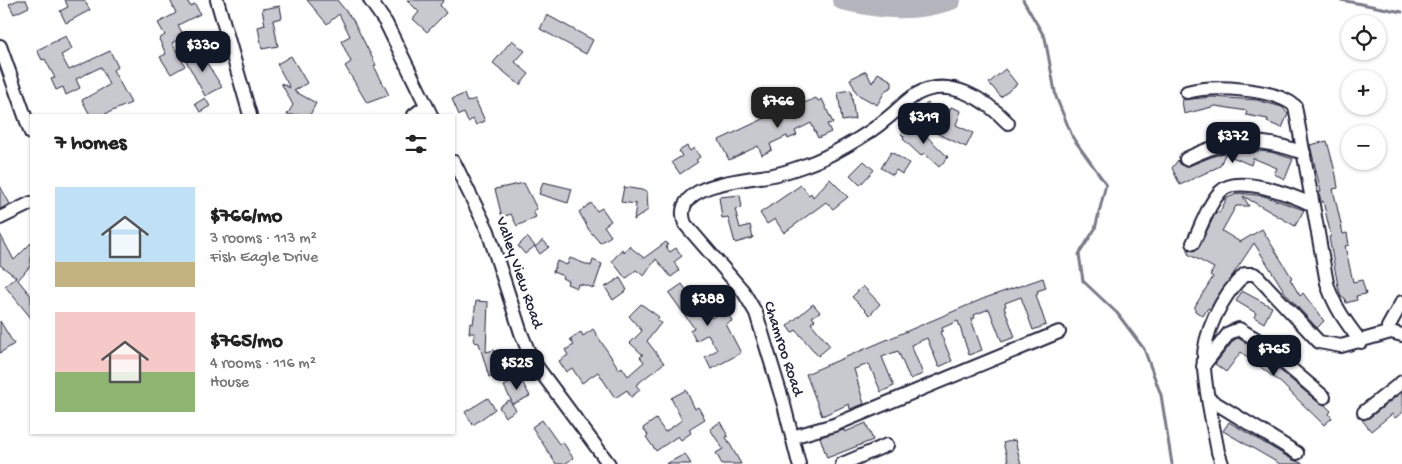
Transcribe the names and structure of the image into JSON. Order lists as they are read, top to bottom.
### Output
{
  "streets": {
    "street": ["Valley View Road", "Chamroo Road"]
  },
  "page": {
    "map_buttons": ["+", "−"],
    "price": [
      "$330",
      "$766",
      "$319",
      "$372",
      "$388",
      "$765",
      "$525"
    ],
    "heading": "7 homes",
    "list": [
      {
        "name": "$766/mo",
        "note": "3 rooms · 113 m² · Fish Eagle Drive"
      },
      {
        "name": "$765/mo",
        "note": "4 rooms · 116 m² · House"
      }
    ]
  }
}
